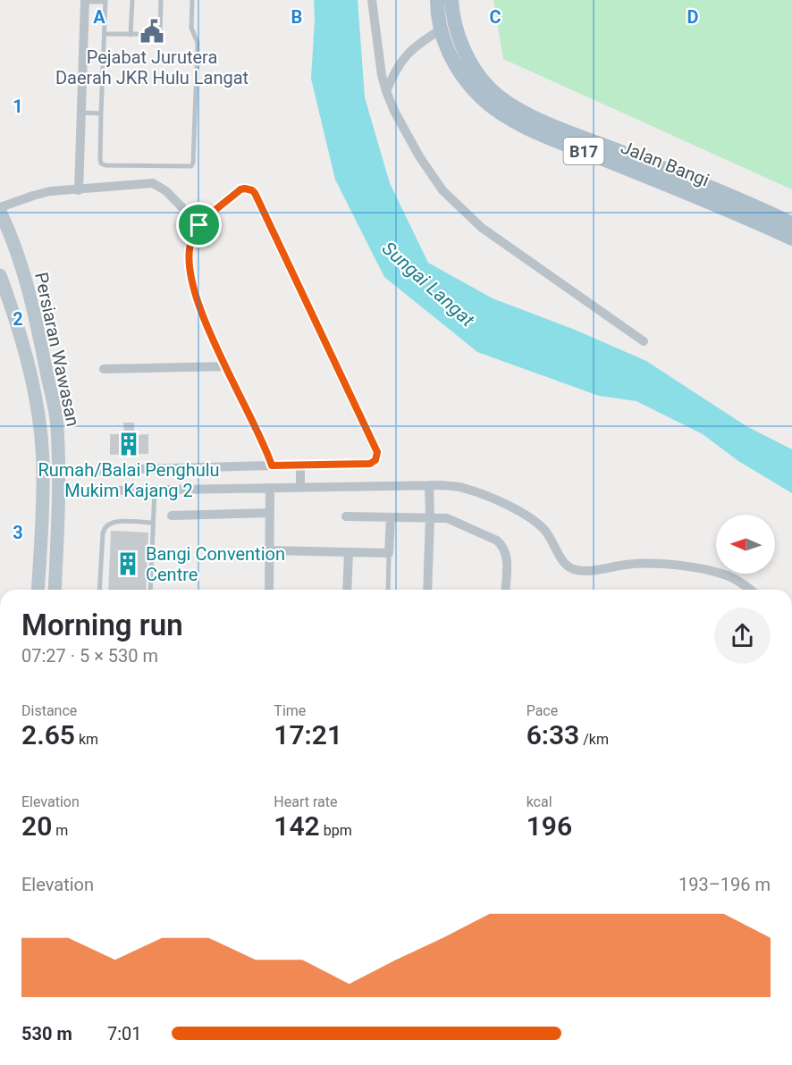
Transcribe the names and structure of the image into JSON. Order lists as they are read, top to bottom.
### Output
{
  "streets": {
    "main road": ["B17", "Jalan Bangi", "Persiaran Wawasan"]
  },
  "water": ["Sungai Langat"],
  "places": {
    "public building": ["Pejabat Jurutera Daerah JKR Hulu Langat"],
    "building": ["Rumah/Balai Penghulu Mukim Kajang 2", "Bangi Convention Centre"]
  },
  "north": "left",
  "page": {
    "heading": ["Morning run", "07:27 · 5 × 530 m"],
    "stats": [
      ["Distance", "2.65 km"],
      ["Time", "17:21"],
      ["Pace", "6:33 /km"],
      ["Elevation", "20 m"],
      ["Heart rate", "142 bpm"],
      ["kcal", "196"]
    ],
    "chart": ["Elevation", "193–196 m"],
    "list": [
      {
        "name": "530 m",
        "note": "7:01"
      }
    ]
  },
  "grid": {
    "columns": [
      "A",
      "B",
      "C",
      "D"
    ],
    "rows": ["1", "2", "3"]
  }
}
